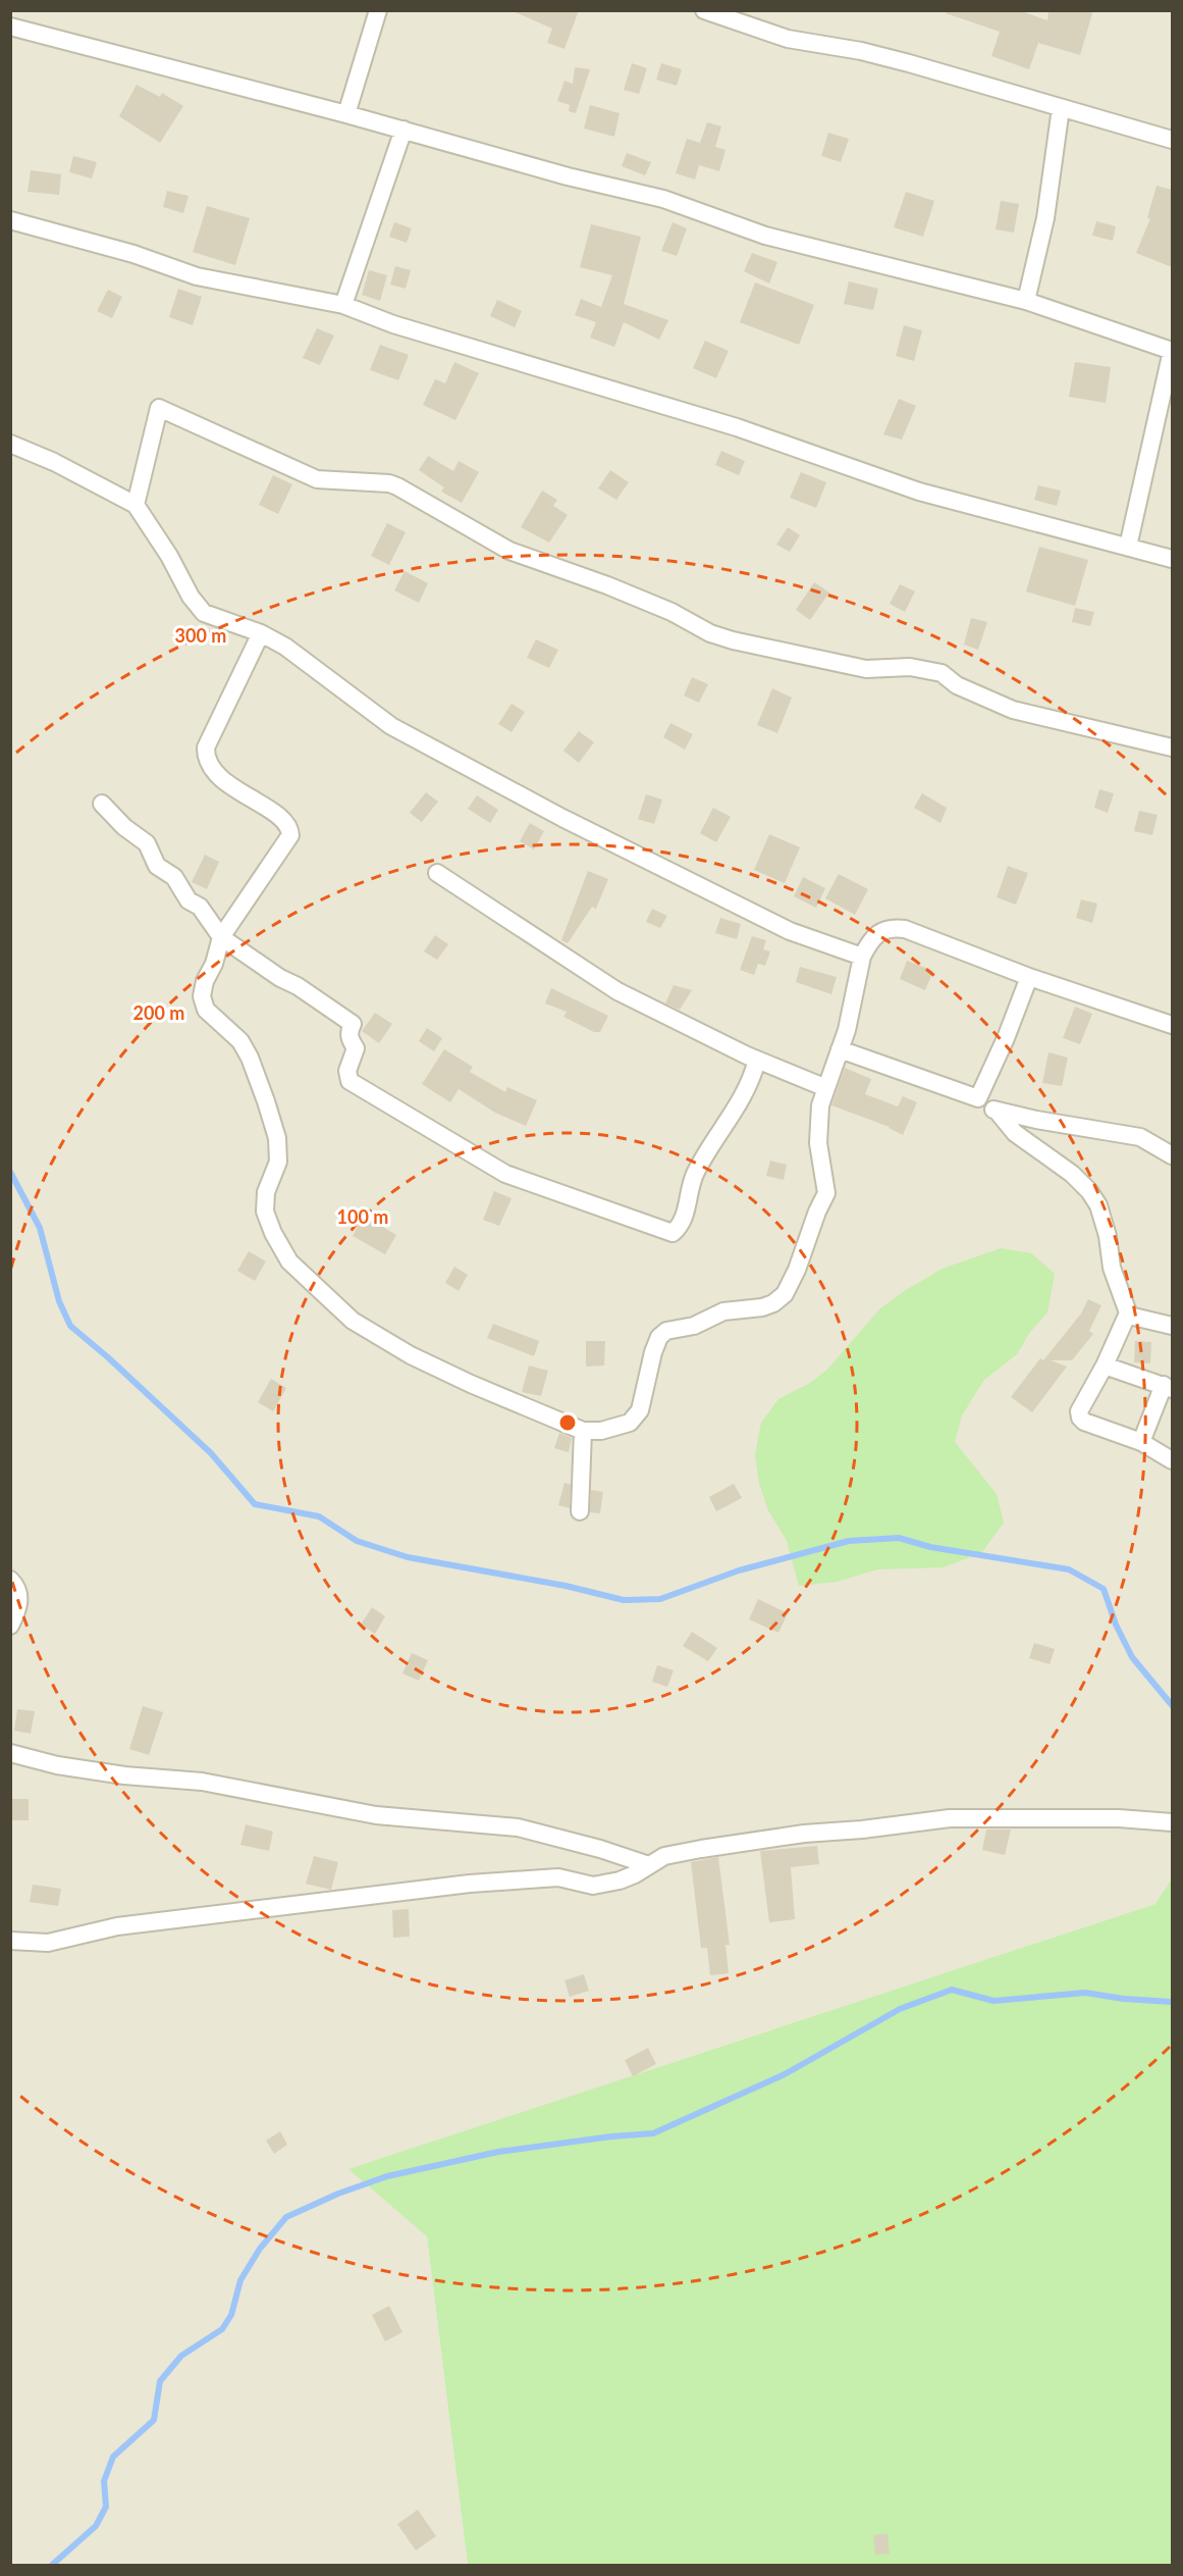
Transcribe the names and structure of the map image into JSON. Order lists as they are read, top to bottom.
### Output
{
  "rings": ["300 m", "200 m", "100 m"]
}
